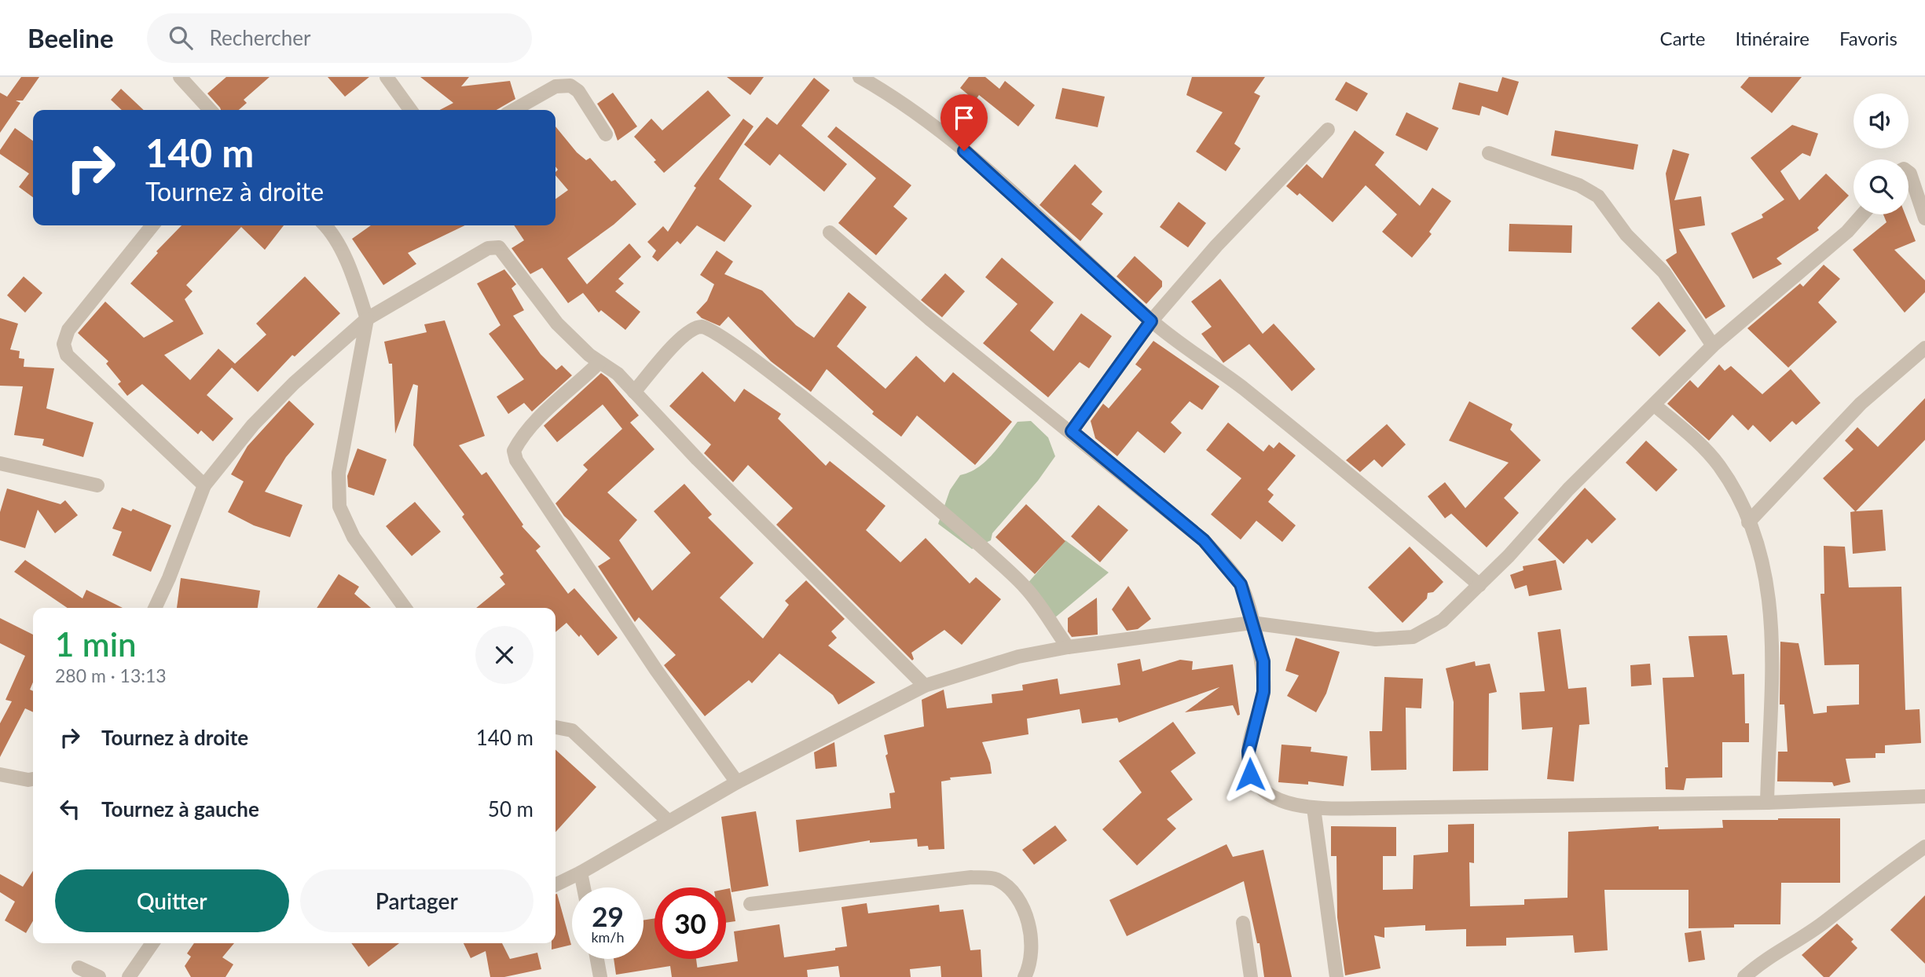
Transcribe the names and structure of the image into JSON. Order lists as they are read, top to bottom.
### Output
{
  "page": {
    "header": "Beeline",
    "search": "Rechercher",
    "nav": ["Carte", "Itinéraire", "Favoris"],
    "turn": ["140 m", "Tournez à droite"],
    "heading": ["1 min", "280 m · 13:13"],
    "list": [
      {
        "name": "Tournez à droite",
        "value": "140 m"
      },
      {
        "name": "Tournez à gauche",
        "value": "50 m"
      }
    ],
    "buttons": ["Quitter", "Partager"],
    "speed": "29 km/h",
    "limit": "30"
  }
}
